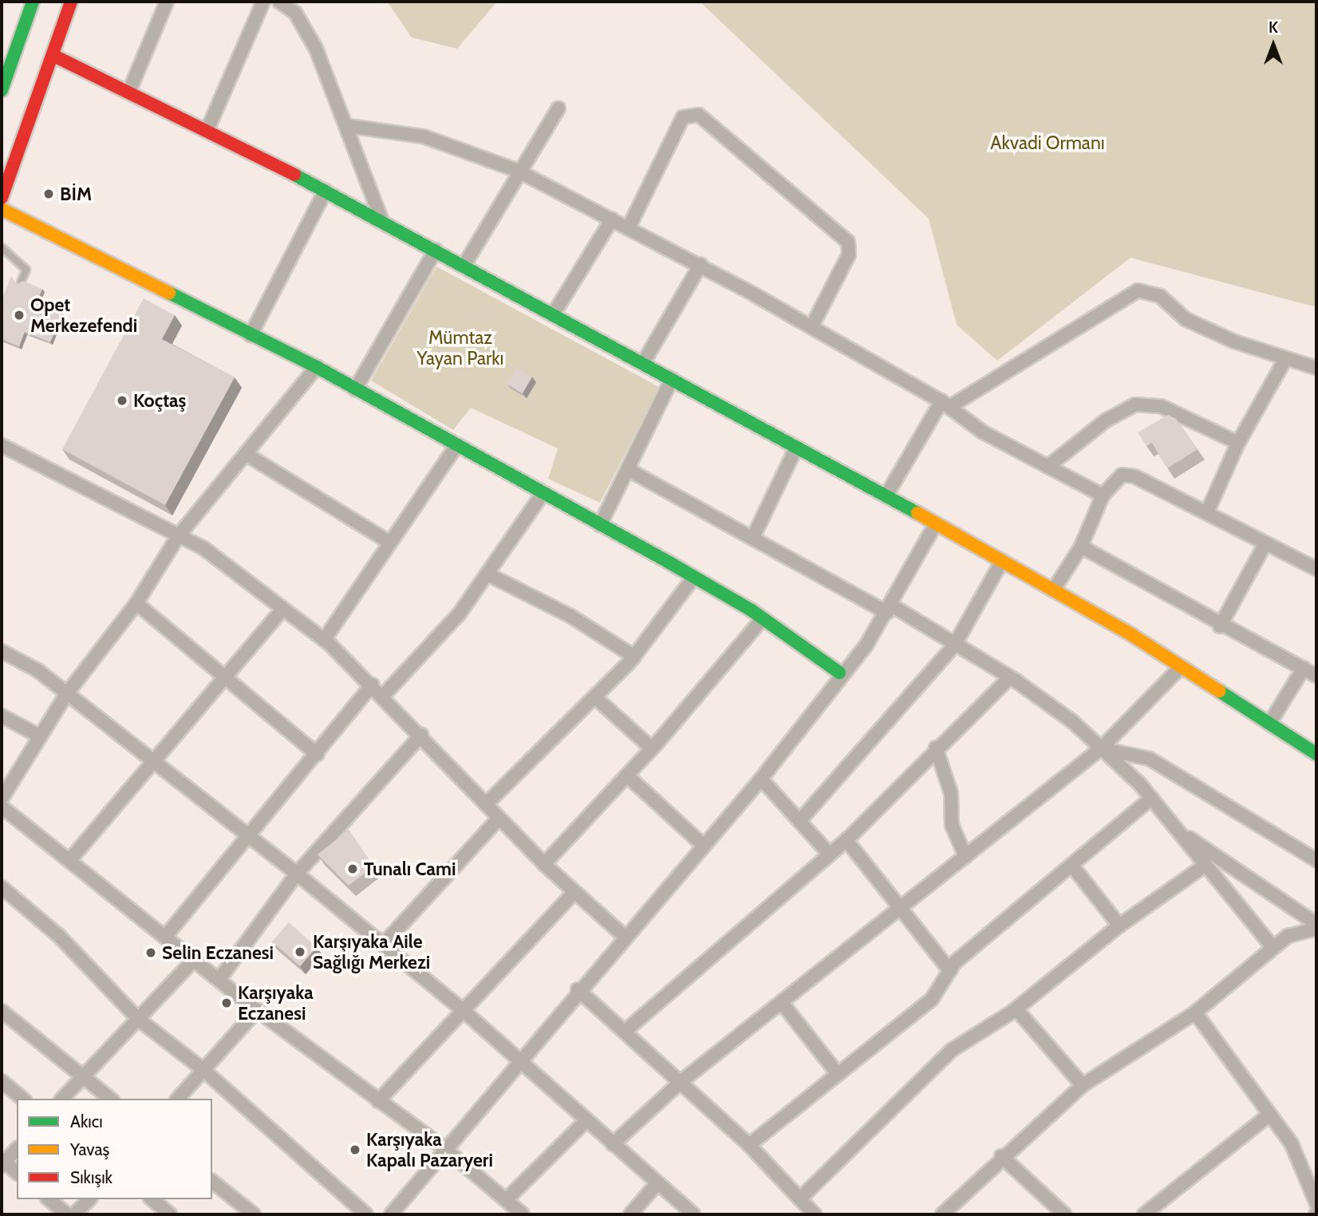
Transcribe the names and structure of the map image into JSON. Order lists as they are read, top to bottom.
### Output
{
  "parks": ["Akvadi Ormanı", "Mümtaz Yayan Parkı"],
  "places": [
    "BİM",
    "Opet Merkezefendi",
    "Koçtaş",
    "Tunalı Cami",
    "Karşıyaka Aile Sağlığı Merkezi",
    "Selin Eczanesi",
    "Karşıyaka Eczanesi",
    "Karşıyaka Kapalı Pazaryeri"
  ],
  "legend": ["Akıcı", "Yavaş", "Sıkışık"],
  "north": "top"
}
